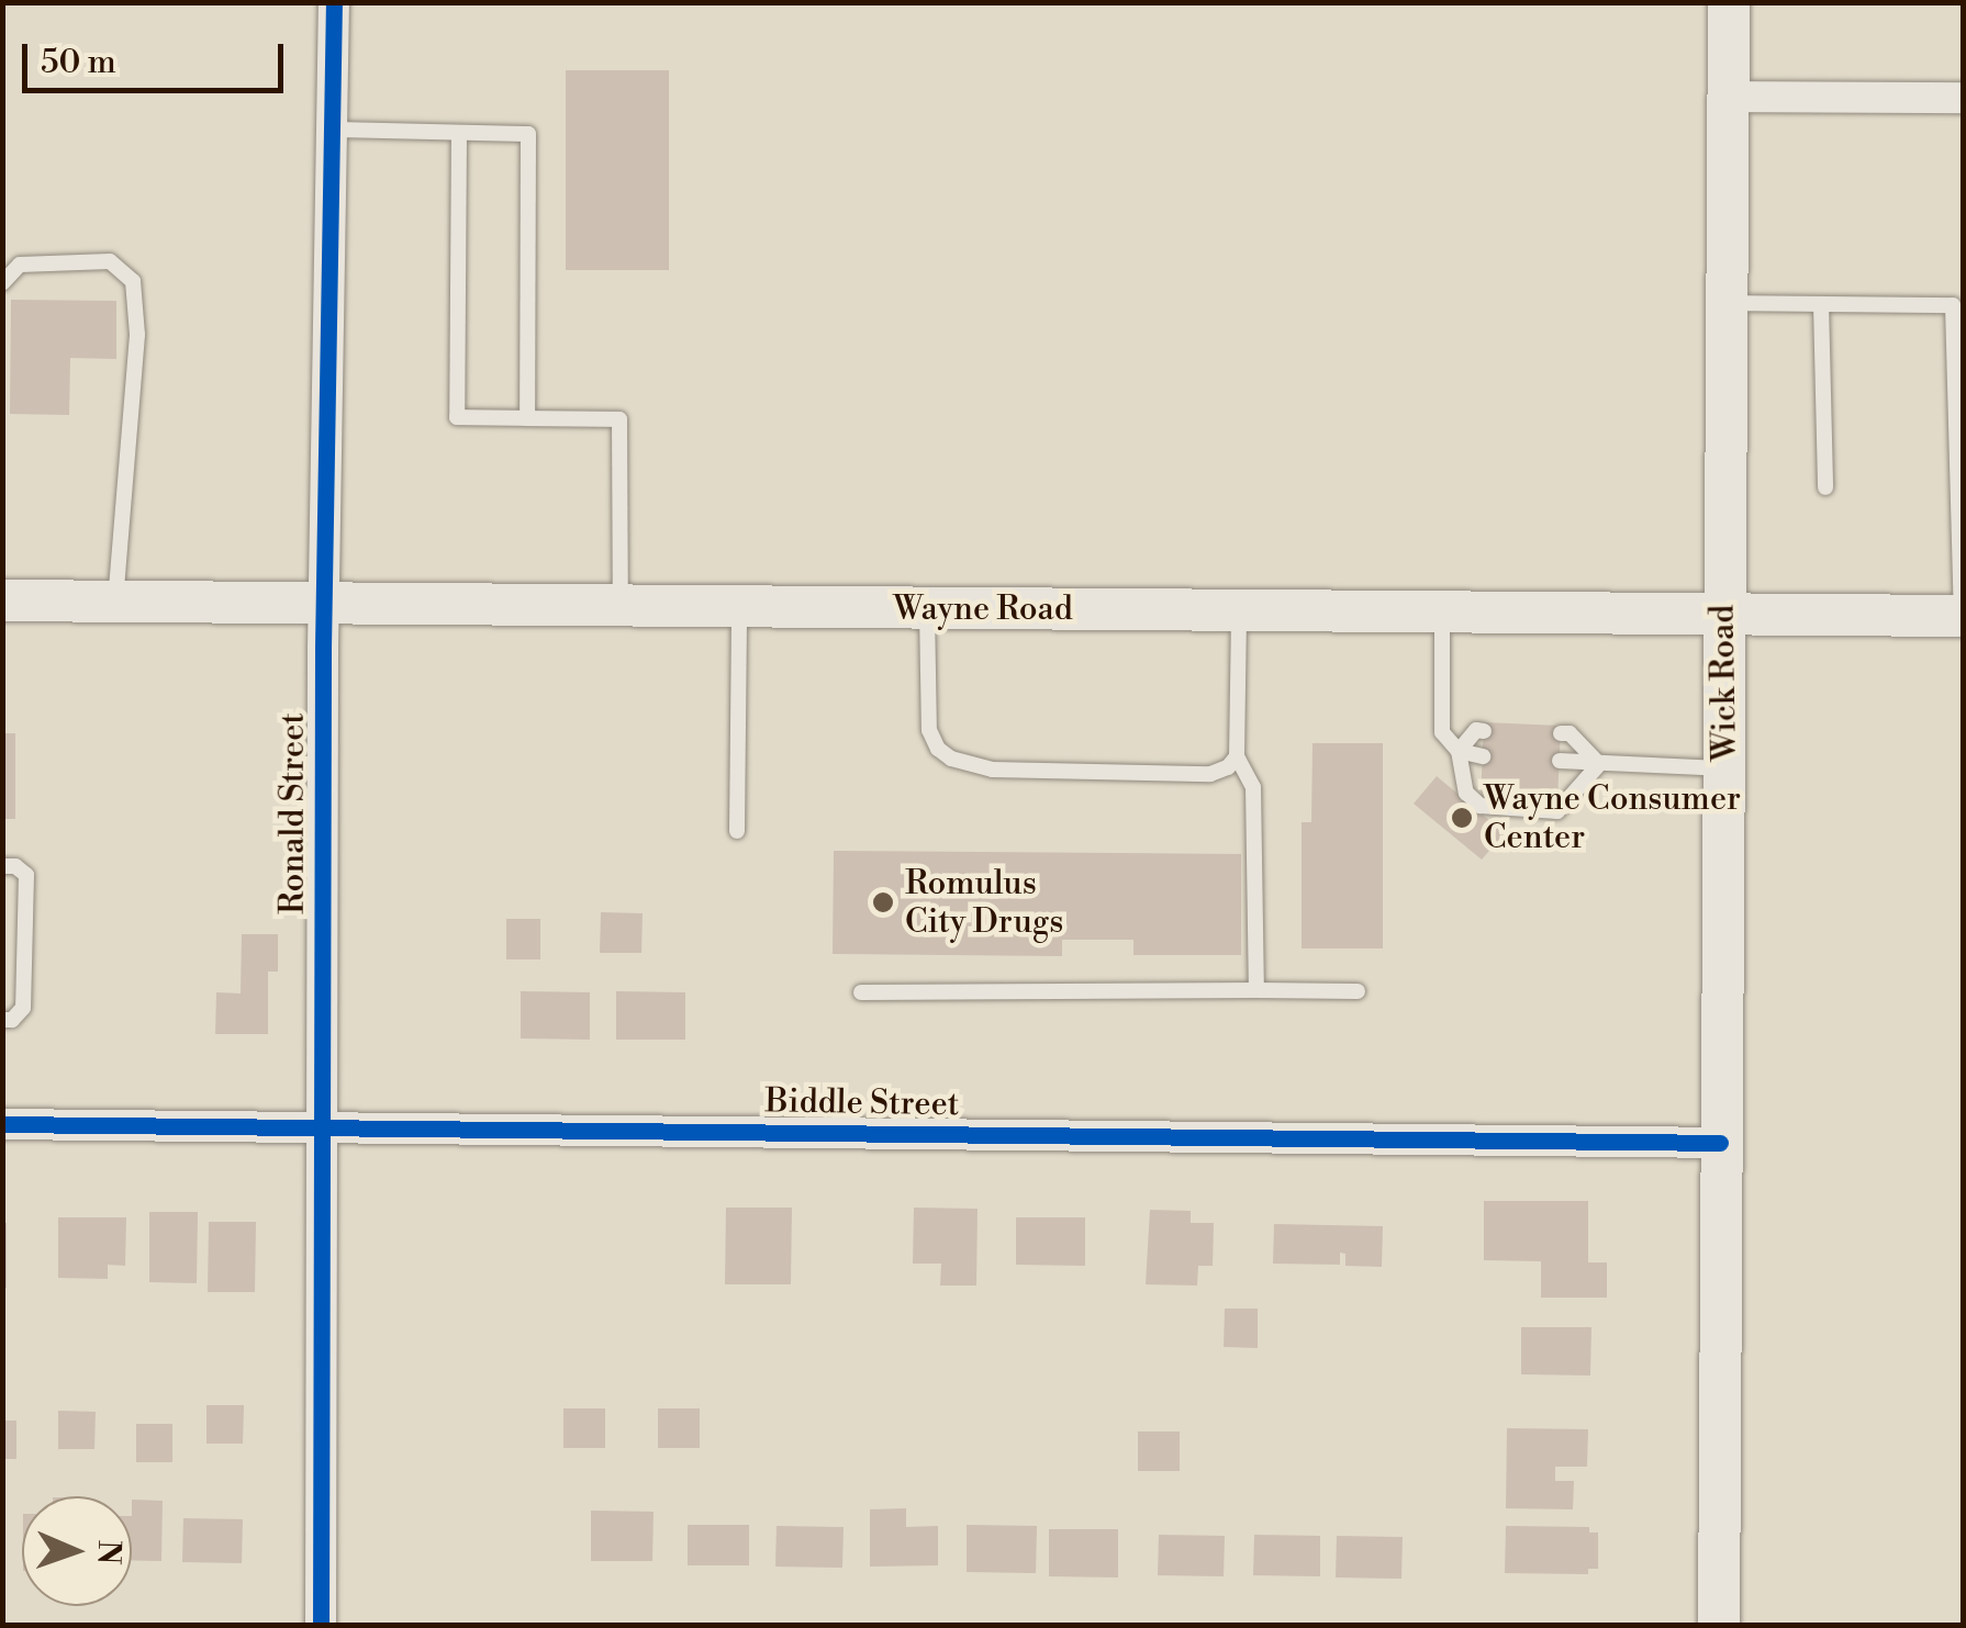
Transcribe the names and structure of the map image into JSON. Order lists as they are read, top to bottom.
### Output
{
  "streets": {
    "main road": ["Wayne Road", "Wick Road"],
    "street": ["Ronald Street", "Biddle Street"]
  },
  "crossings": [
    ["Wayne Road", "Wick Road"],
    ["Wayne Road", "Ronald Street"],
    ["Wick Road", "Biddle Street"],
    ["Ronald Street", "Biddle Street"]
  ],
  "places": ["Wayne Consumer Center", "Romulus City Drugs"],
  "scale_bar": "50 m",
  "north": "right"
}
